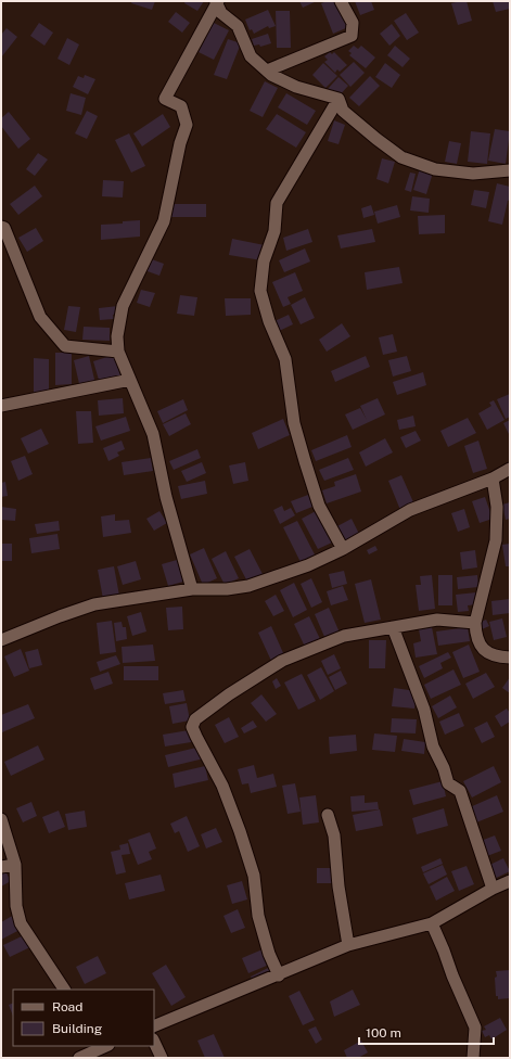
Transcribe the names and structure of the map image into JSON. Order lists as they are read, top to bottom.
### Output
{
  "legend": ["Road", "Building"],
  "scale_bar": "100 m"
}
